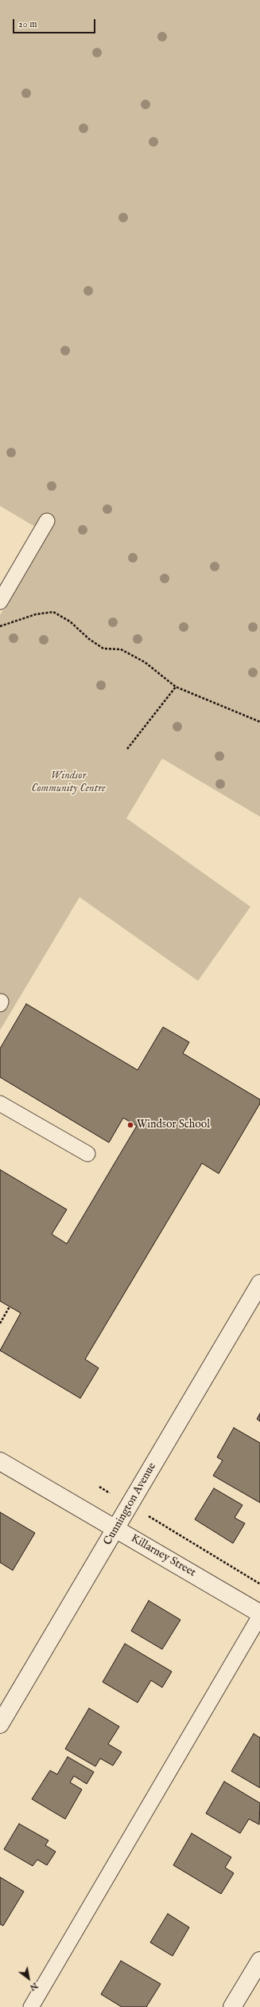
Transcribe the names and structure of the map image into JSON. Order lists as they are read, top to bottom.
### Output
{
  "streets": {
    "street": ["Cunnington Avenue", "Killarney Street"]
  },
  "crossings": [
    ["Cunnington Avenue", "Killarney Street"]
  ],
  "parks": ["Windsor Community Centre"],
  "places": ["Windsor School"],
  "scale_bar": "20 m",
  "north": "bottom right"
}
